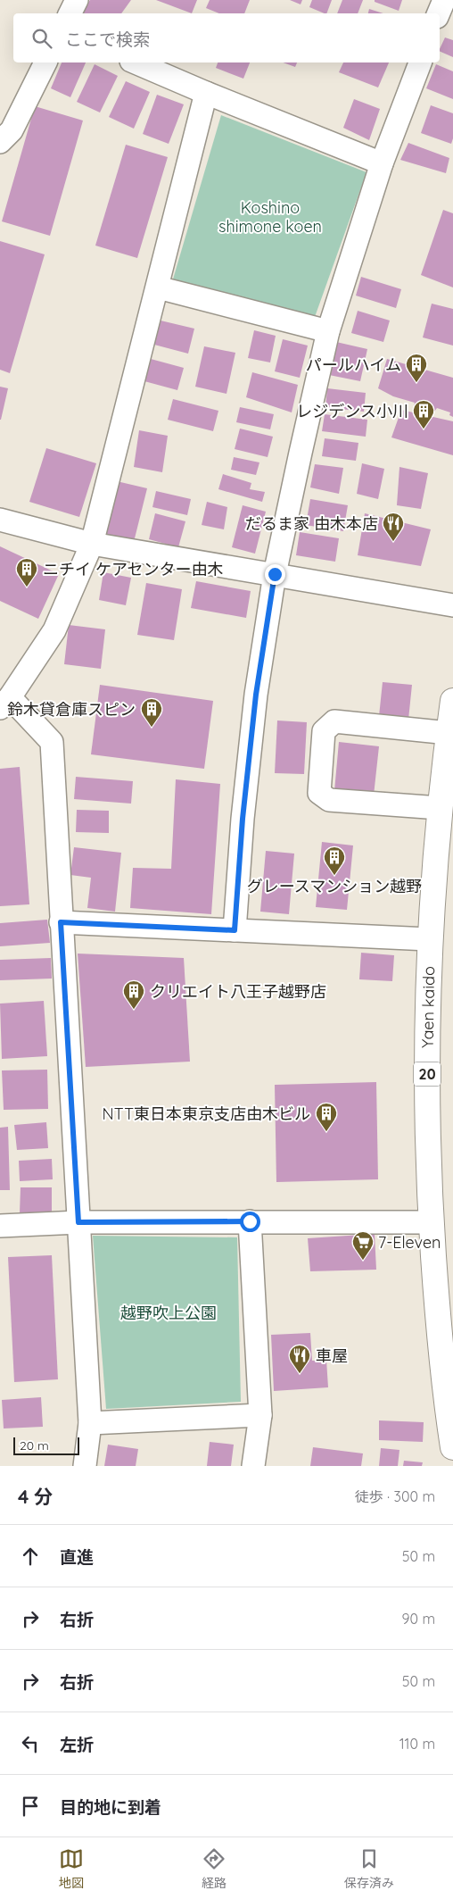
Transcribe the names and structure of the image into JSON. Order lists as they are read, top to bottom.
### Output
{
  "streets": {
    "main road": ["Yaen kaido", "20"]
  },
  "parks": ["Koshino shimone koen", "越野吹上公園"],
  "places": {
    "building": [
      "パールハイム",
      "レジデンス小川",
      "ニチイ ケアセンター由木",
      "鈴木貸倉庫スピン",
      "グレースマンション越野",
      "クリエイト八王子越野店",
      "NTT東日本東京支店由木ビル"
    ],
    "restaurant": ["だるま家 由木本店", "車屋"],
    "supermarket": ["7-Eleven"]
  },
  "scale_bar": "20 m",
  "page": {
    "search": "ここで検索",
    "scale": "20 m",
    "heading": ["4 分", "徒歩 · 300 m"],
    "list": [
      ["直進", "50 m"],
      ["右折", "90 m"],
      ["右折", "50 m"],
      ["左折", "110 m"],
      "目的地に到着"
    ],
    "nav": ["地図", "経路", "保存済み"]
  }
}
